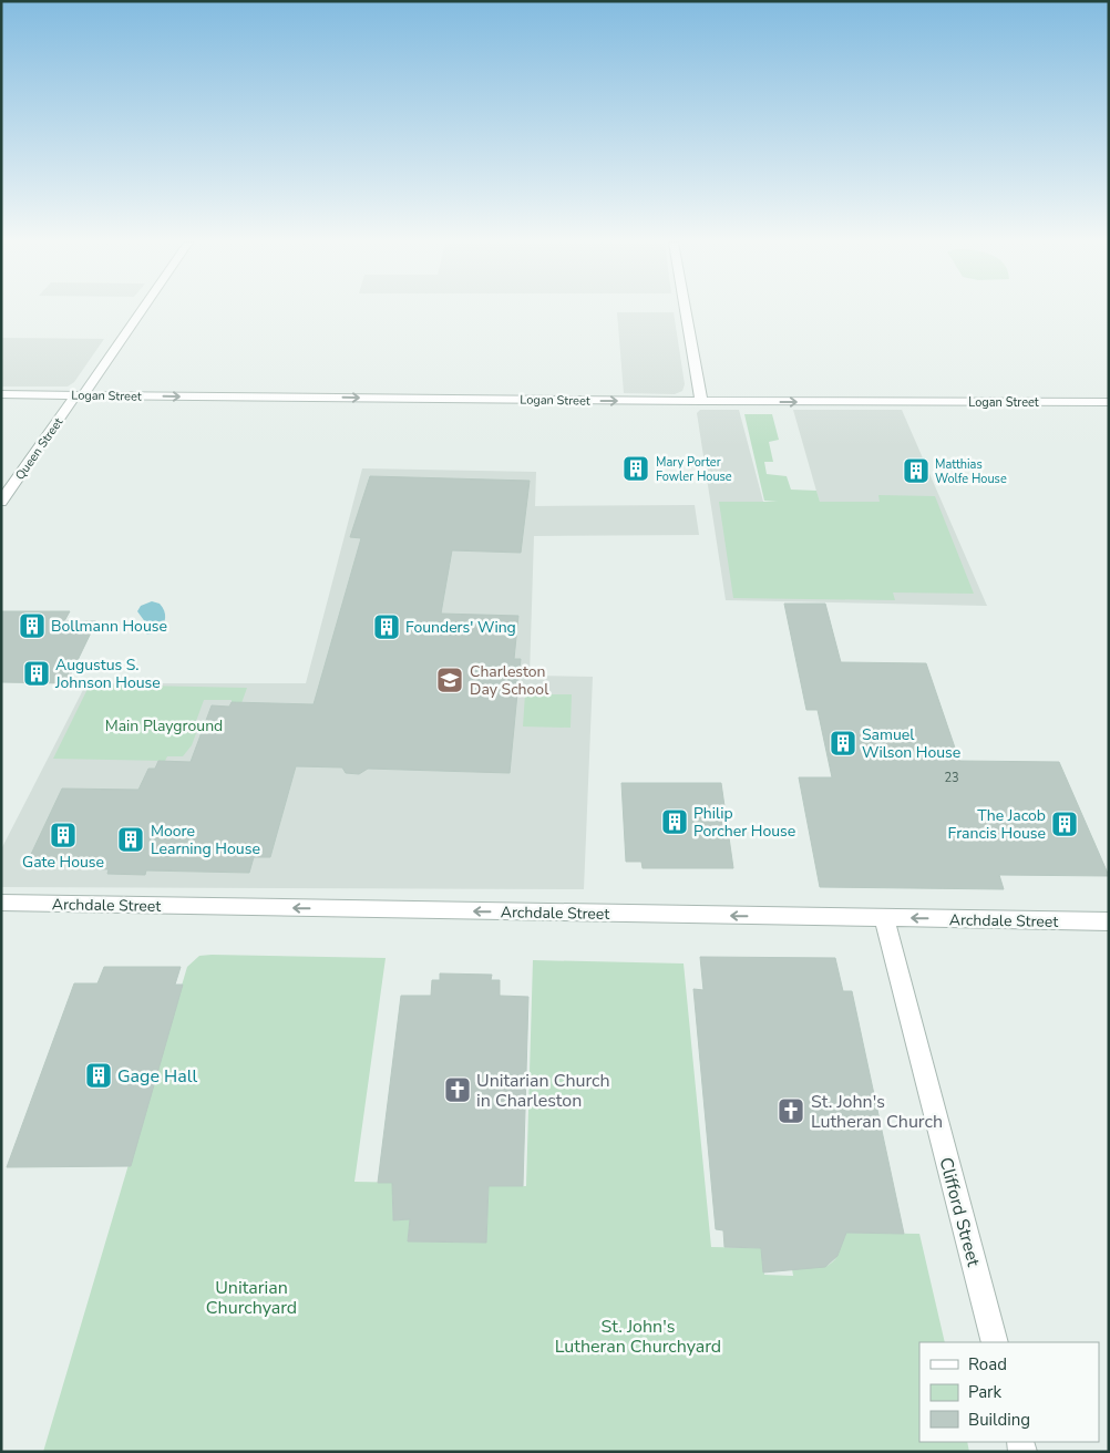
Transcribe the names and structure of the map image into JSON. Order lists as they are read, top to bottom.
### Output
{
  "streets": {
    "street": [
      "Logan Street",
      "Queen Street",
      "Archdale Street",
      "Clifford Street"
    ]
  },
  "crossings": [
    ["Logan Street", "Queen Street"],
    ["Archdale Street", "Clifford Street"]
  ],
  "one_way": ["Logan Street", "Archdale Street"],
  "parks": ["Main Playground", "Unitarian Churchyard", "St. John's Lutheran Churchyard"],
  "places": {
    "building": [
      "Mary Porter Fowler House",
      "Matthias Wolfe House",
      "Bollmann House",
      "Founders' Wing",
      "Augustus S. Johnson House",
      "Samuel Wilson House",
      "Philip Porcher House",
      "The Jacob Francis House",
      "Gate House",
      "Moore Learning House",
      "Gage Hall"
    ],
    "school or university": ["Charleston Day School"],
    "church": ["Unitarian Church in Charleston", "St. John's Lutheran Church"]
  },
  "house_numbers": ["23"],
  "legend": ["Road", "Park", "Building"]
}
